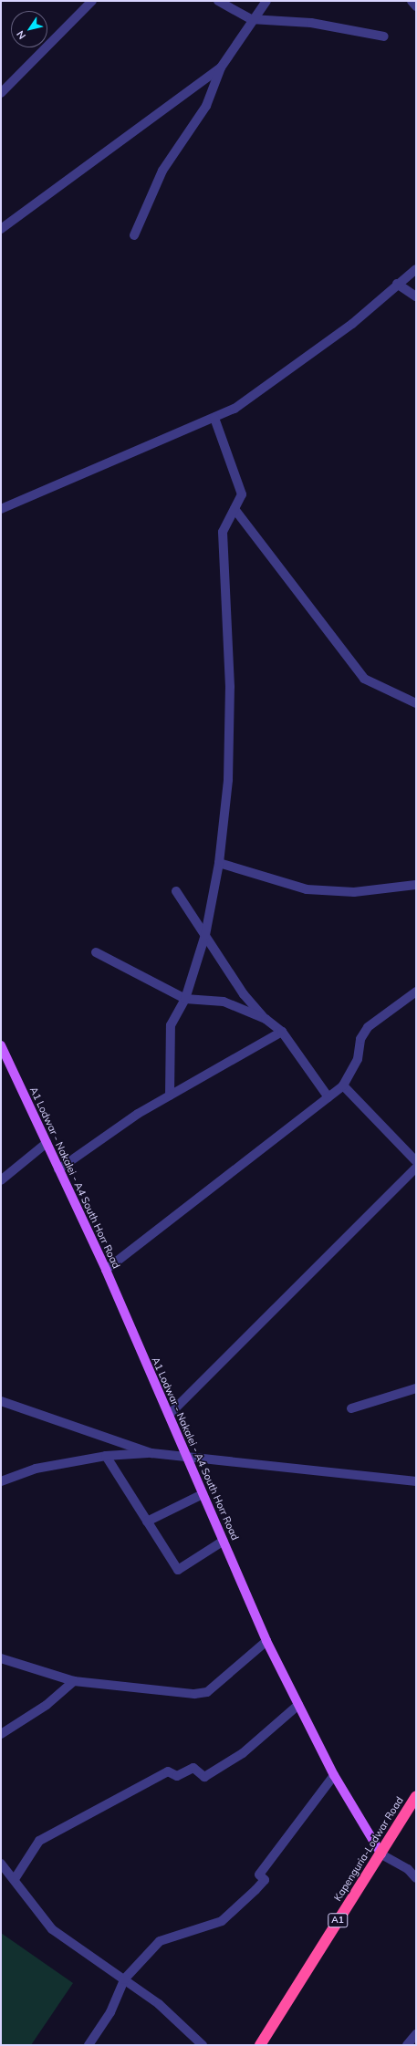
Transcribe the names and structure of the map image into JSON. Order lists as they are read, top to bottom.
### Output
{
  "streets": {
    "highway": ["Kapenguria-Lodwar Road", "A1"],
    "main road": ["A1 Lodwar - Nakalei - A4 South Horr Road"]
  },
  "crossings": [
    ["A1 Lodwar - Nakalei - A4 South Horr Road", "Kapenguria-Lodwar Road"]
  ],
  "north": "bottom left"
}
